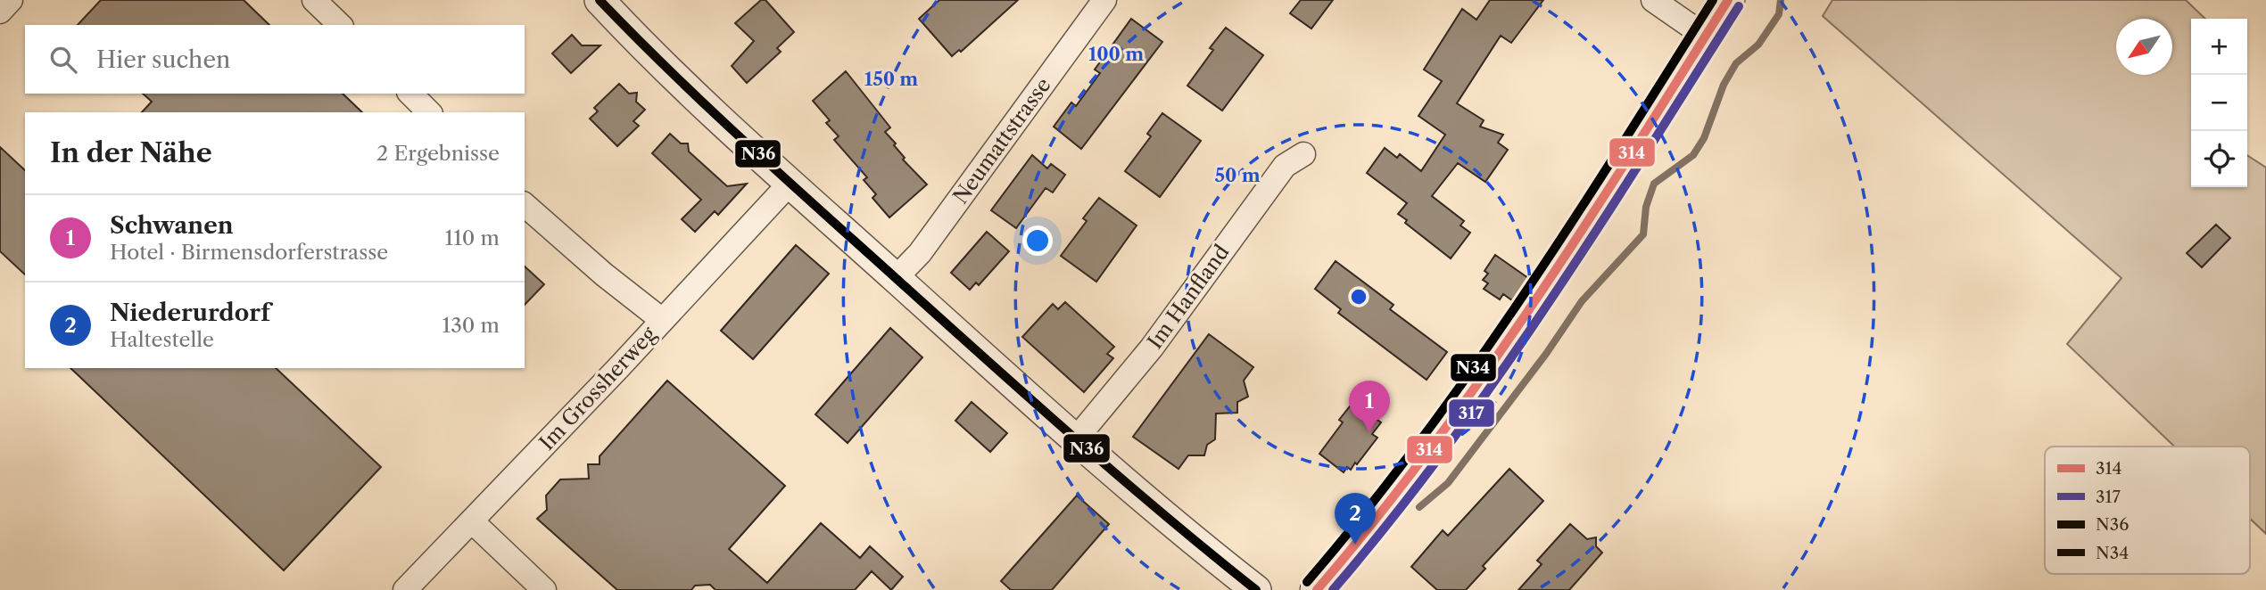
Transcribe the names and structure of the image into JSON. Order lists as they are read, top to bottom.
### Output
{
  "streets": {
    "street": ["Neumattstrasse", "Im Hanfland", "Im Grossherweg"]
  },
  "lines": [
    "transit line 314",
    "transit line N36",
    "transit line N34",
    "transit line 317"
  ],
  "legend": [
    "314",
    "317",
    "N36",
    "N34"
  ],
  "north": "bottom left",
  "page": {
    "map_buttons": ["+", "−"],
    "search": "Hier suchen",
    "heading": ["In der Nähe", "2 Ergebnisse"],
    "list": [
      {
        "mark": "1",
        "name": "Schwanen",
        "note": "Hotel · Birmensdorferstrasse",
        "value": "110 m"
      },
      {
        "mark": "2",
        "name": "Niederurdorf",
        "note": "Haltestelle",
        "value": "130 m"
      }
    ],
    "pins": ["1", "2"]
  },
  "rings": ["100 m", "150 m", "50 m"]
}
